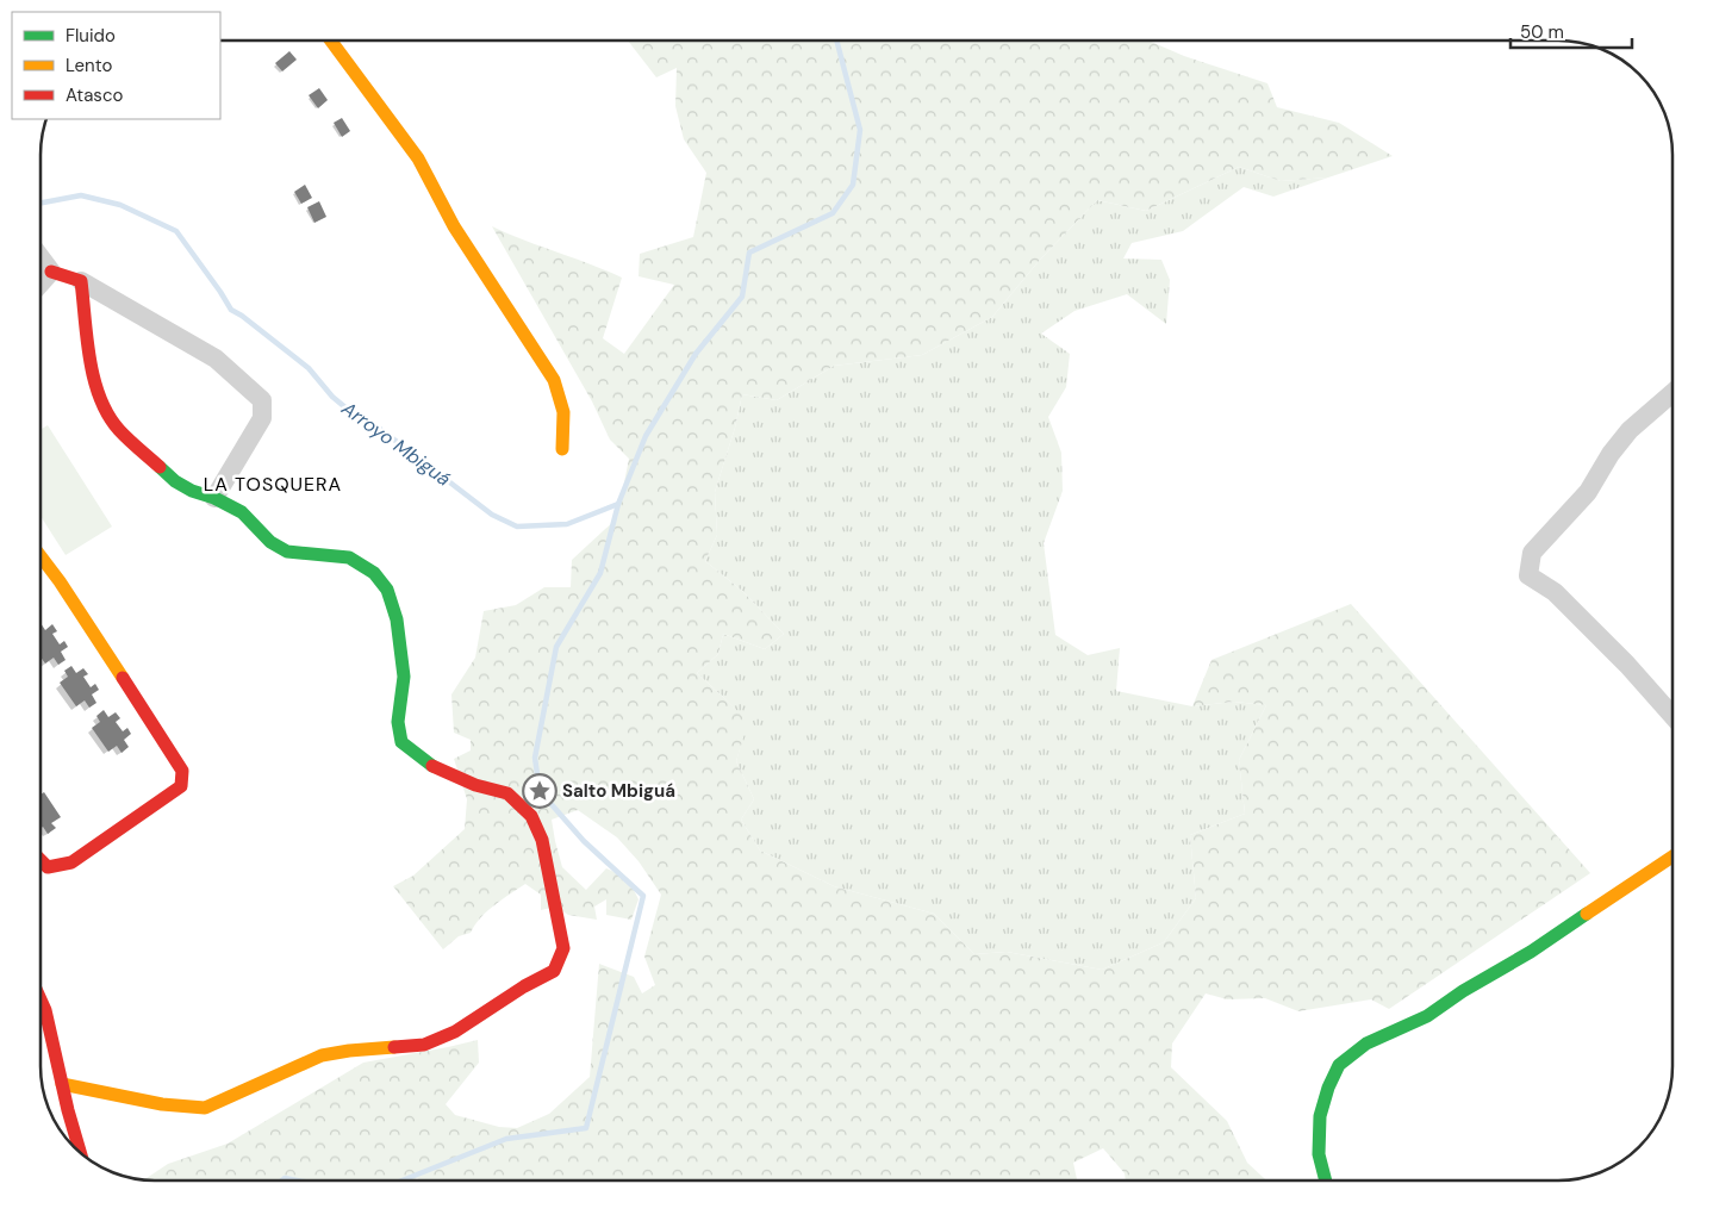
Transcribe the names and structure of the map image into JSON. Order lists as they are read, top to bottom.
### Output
{
  "districts": ["LA TOSQUERA"],
  "water": ["Arroyo Mbiguá"],
  "places": {
    "place": ["Salto Mbiguá"]
  },
  "legend": ["Fluido", "Lento", "Atasco"],
  "scale_bar": "50 m"
}
